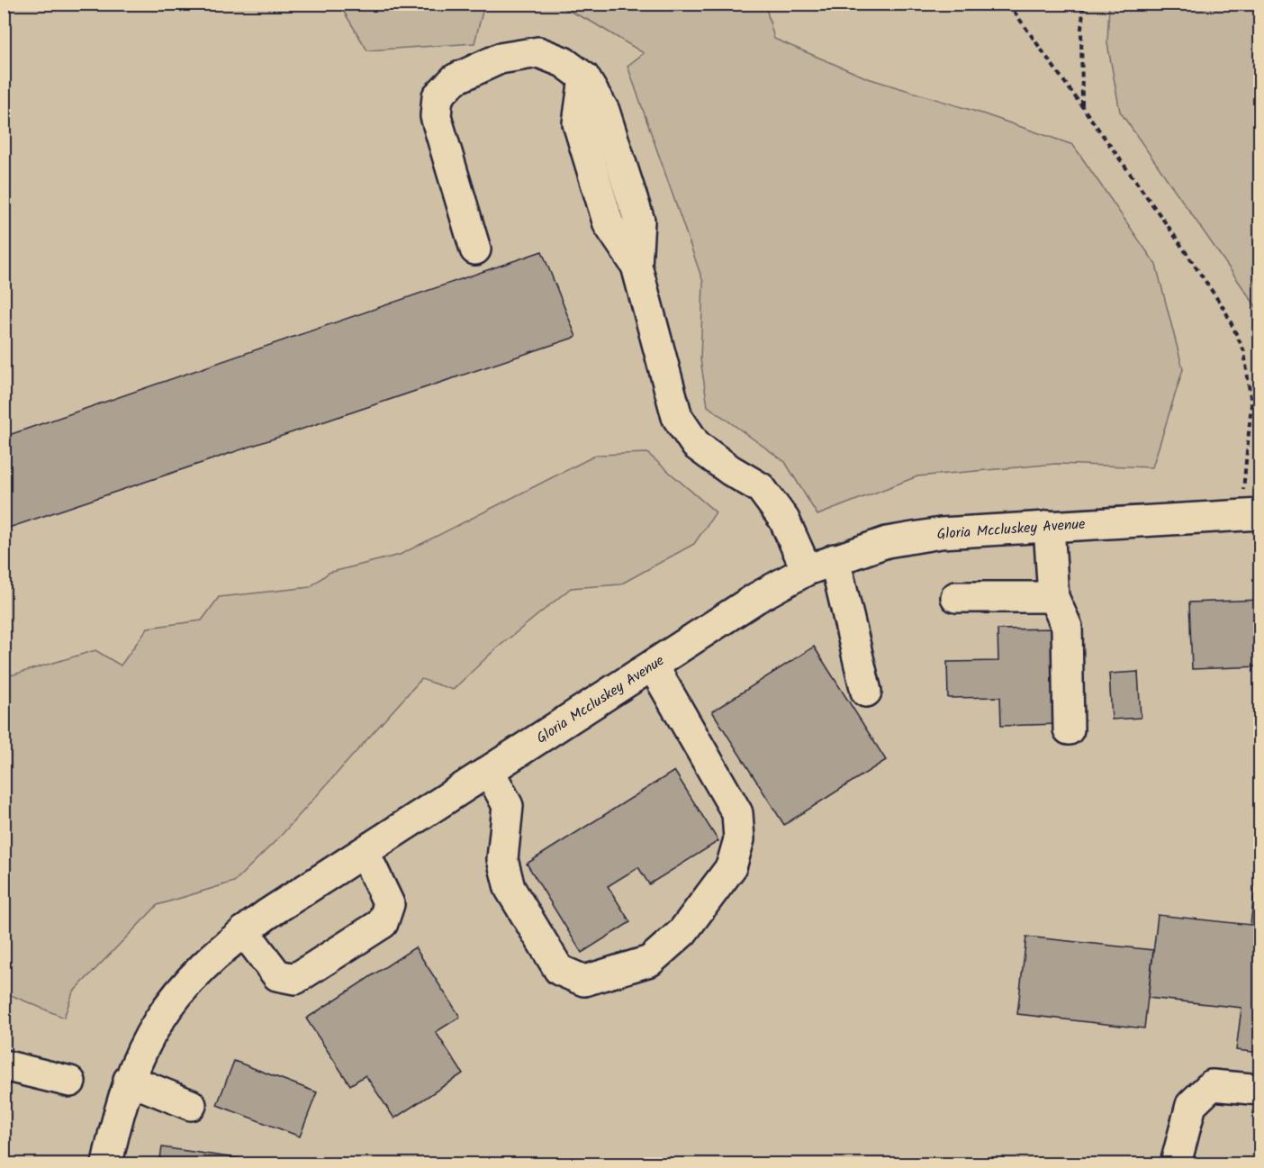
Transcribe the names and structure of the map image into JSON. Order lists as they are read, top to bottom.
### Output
{
  "streets": {
    "street": ["Gloria Mccluskey Avenue"]
  }
}
